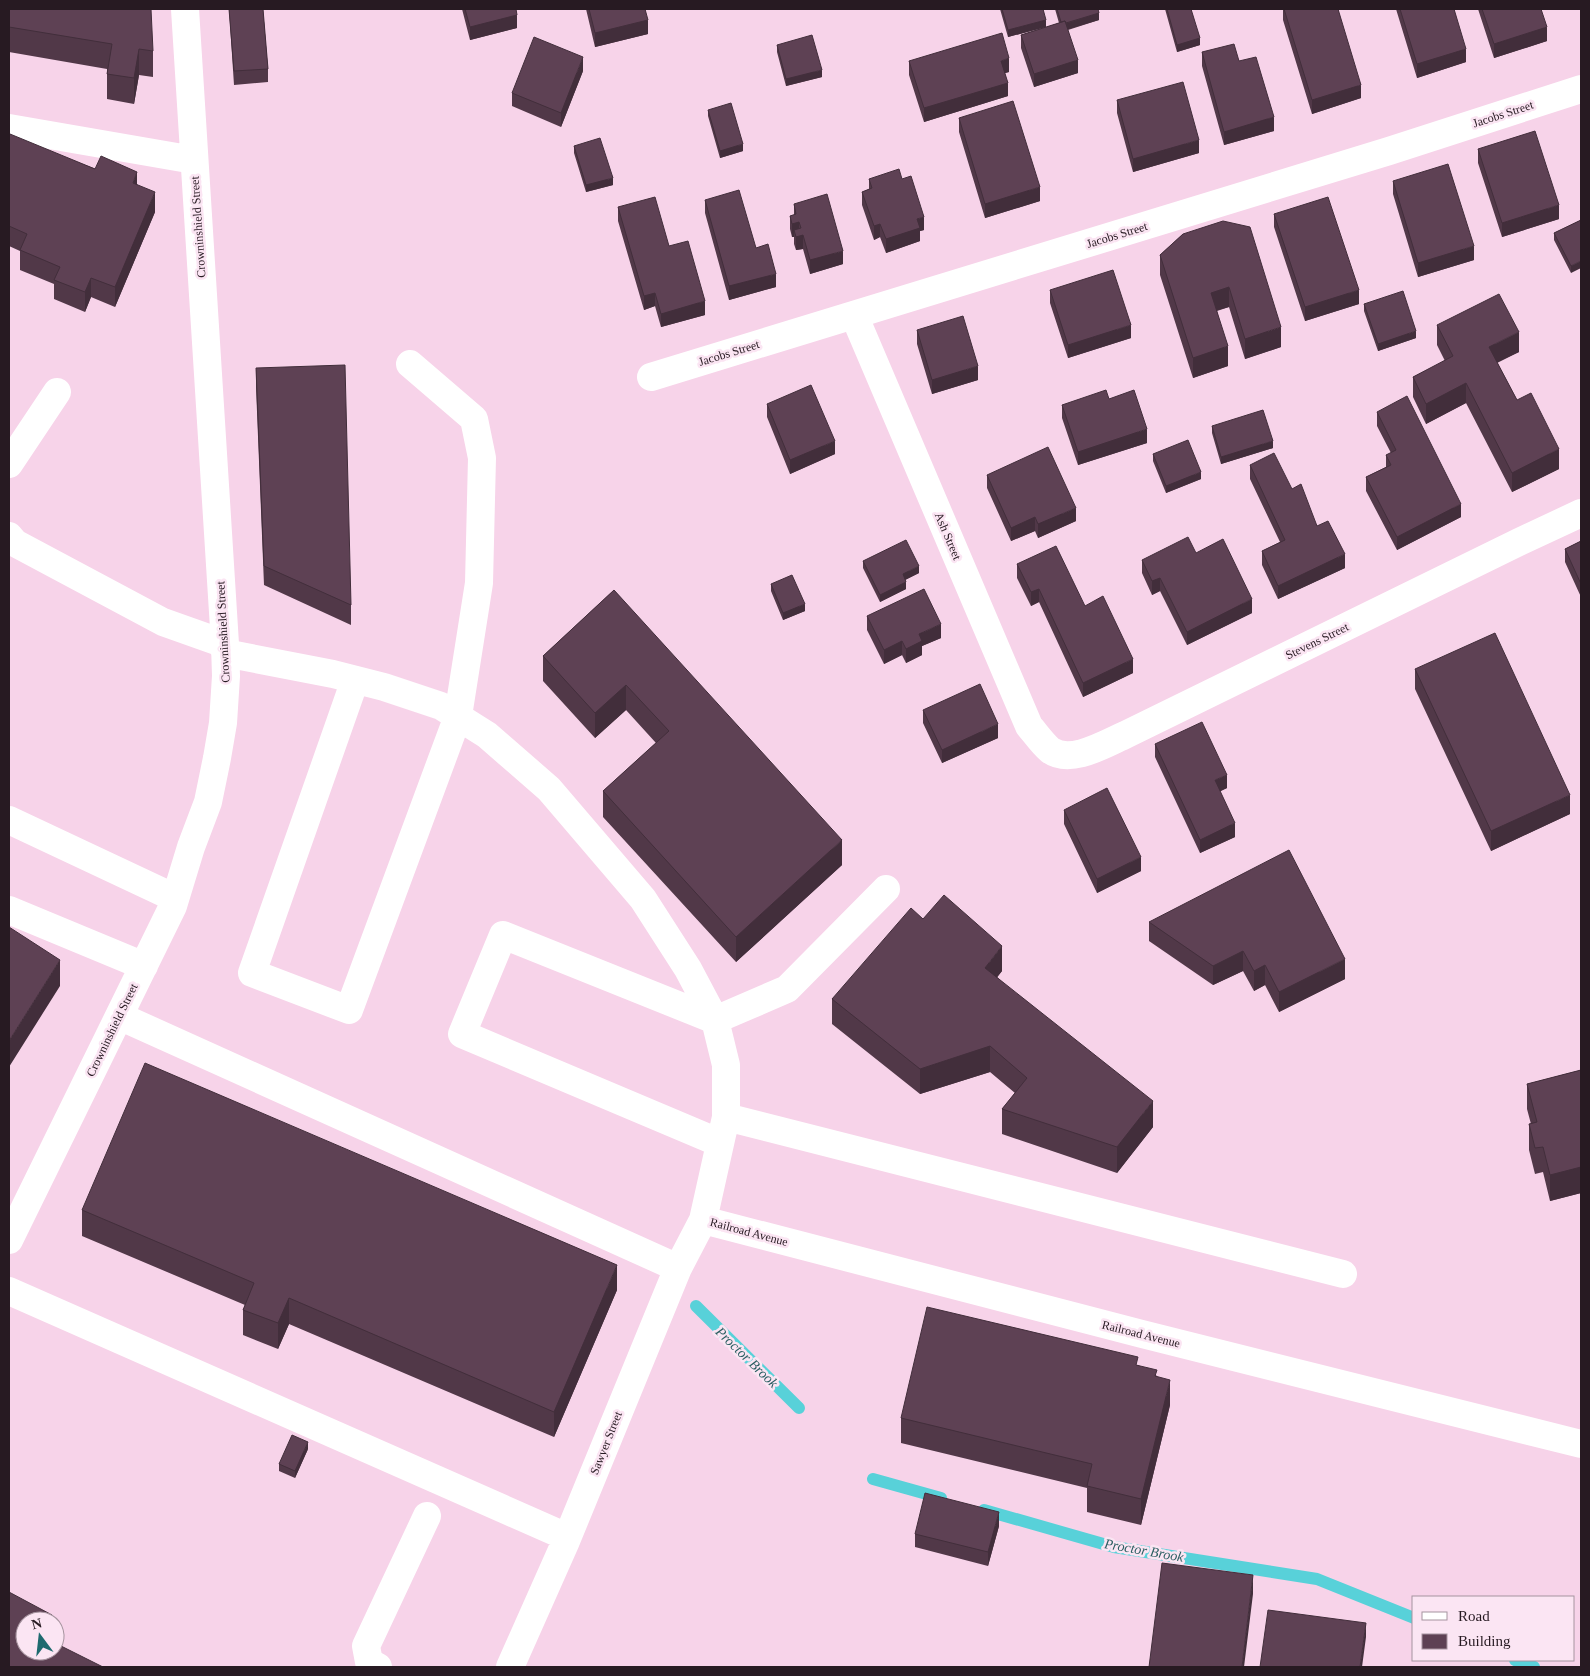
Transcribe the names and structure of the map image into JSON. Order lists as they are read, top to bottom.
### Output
{
  "streets": {
    "street": [
      "Jacobs Street",
      "Crowninshield Street",
      "Ash Street",
      "Stevens Street",
      "Railroad Avenue",
      "Sawyer Street"
    ]
  },
  "crossings": [
    ["Jacobs Street", "Ash Street"],
    ["Crowninshield Street", "Sawyer Street"],
    ["Ash Street", "Stevens Street"],
    ["Railroad Avenue", "Sawyer Street"]
  ],
  "water": ["Proctor Brook"],
  "legend": ["Road", "Building"],
  "north": "top"
}
